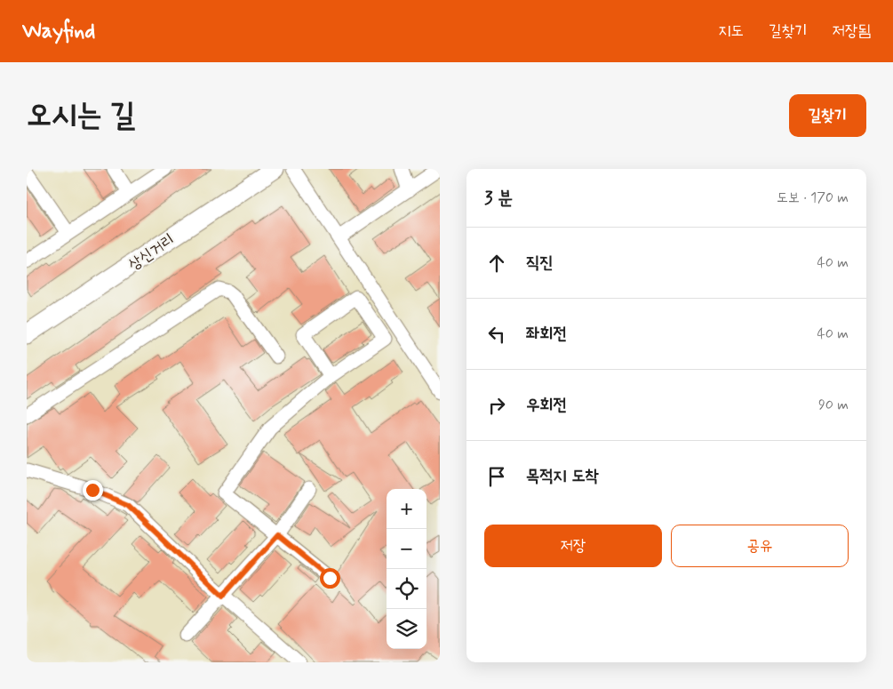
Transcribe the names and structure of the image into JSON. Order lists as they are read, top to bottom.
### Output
{
  "streets": {
    "main road": ["상신거리"]
  },
  "page": {
    "header": "Wayfind",
    "nav": ["지도", "길찾기", "저장됨"],
    "buttons": [
      "길찾기",
      ["저장", "공유"]
    ],
    "title": "오시는 길",
    "heading": ["3 분", "도보 · 170 m"],
    "list": [
      ["직진", "40 m"],
      ["좌회전", "40 m"],
      ["우회전", "90 m"],
      "목적지 도착"
    ],
    "map_buttons": ["+", "−"]
  }
}
